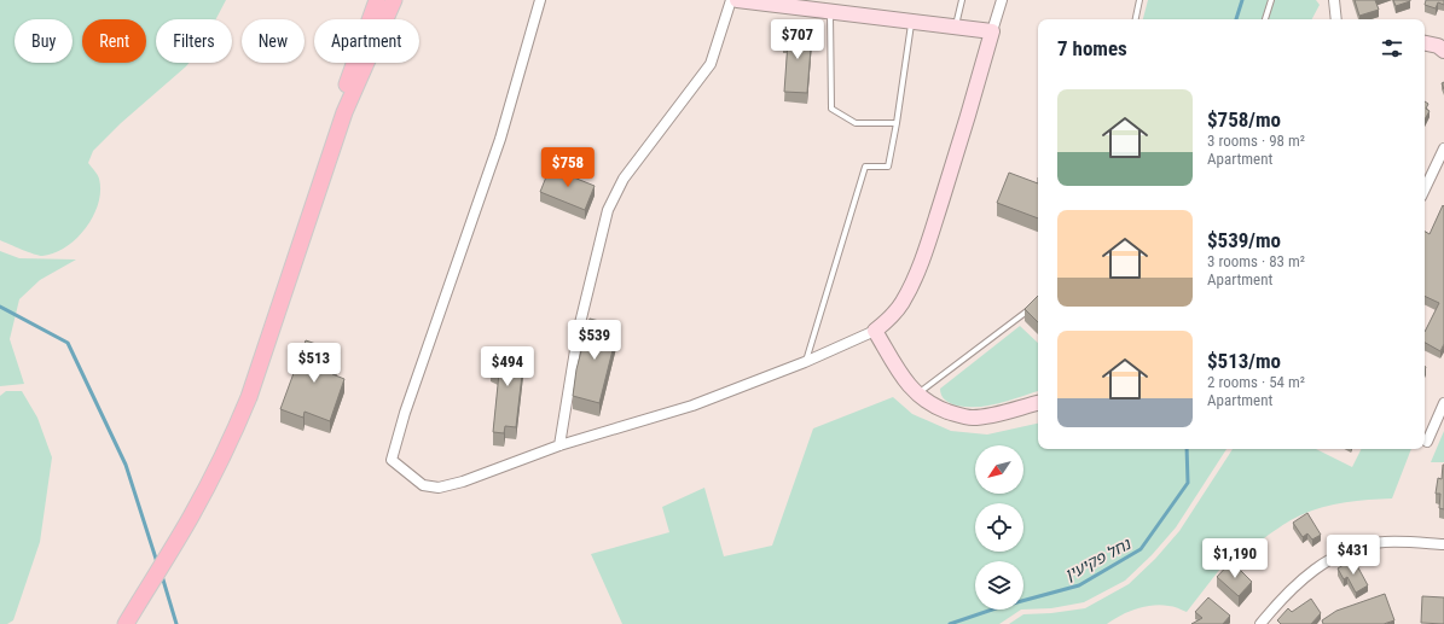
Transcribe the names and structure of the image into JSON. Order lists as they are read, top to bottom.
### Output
{
  "water": ["נחל פקיעין"],
  "north": "bottom left",
  "page": {
    "price": [
      "$707",
      "$758",
      "$539",
      "$513",
      "$494",
      "$431",
      "$1,190"
    ],
    "chip": [
      "Buy",
      "Rent",
      "Filters",
      "New",
      "Apartment"
    ],
    "heading": "7 homes",
    "list": [
      {
        "name": "$758/mo",
        "note": "3 rooms · 98 m² · Apartment"
      },
      {
        "name": "$539/mo",
        "note": "3 rooms · 83 m² · Apartment"
      },
      {
        "name": "$513/mo",
        "note": "2 rooms · 54 m² · Apartment"
      }
    ]
  }
}
